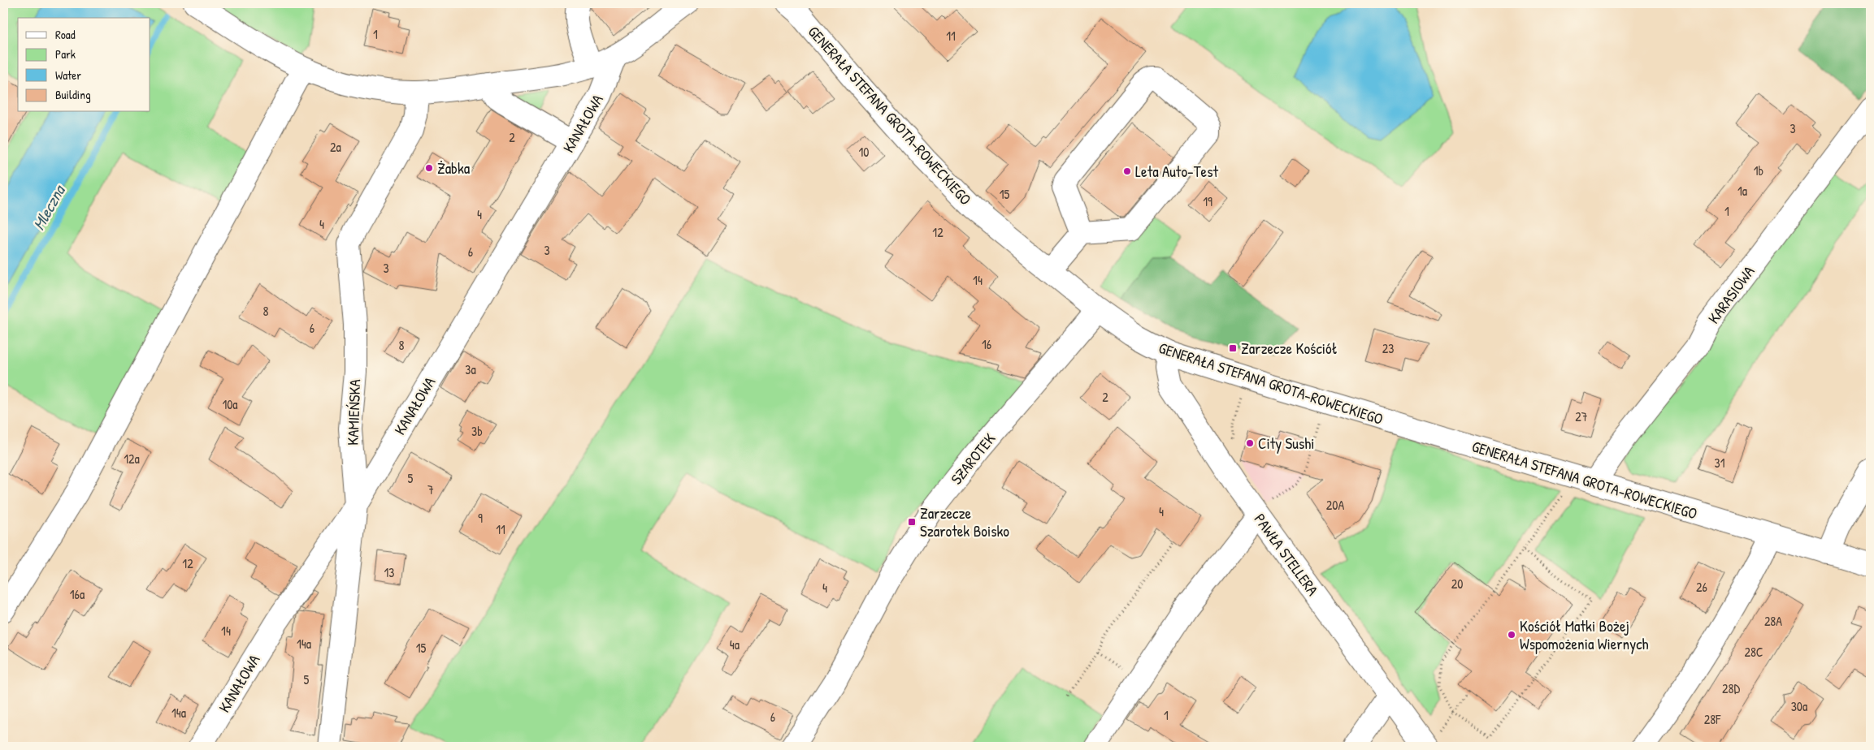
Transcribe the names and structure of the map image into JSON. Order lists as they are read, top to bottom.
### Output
{
  "streets": {
    "street": [
      "GENERAŁA STEFANA GROTA-ROWECKIEGO",
      "KANAŁOWA",
      "KARASIOWA",
      "KAMIEŃSKA",
      "SZAROTEK",
      "PAWŁA STELLERA"
    ]
  },
  "crossings": [
    ["GENERAŁA STEFANA GROTA-ROWECKIEGO", "KARASIOWA"],
    ["GENERAŁA STEFANA GROTA-ROWECKIEGO", "SZAROTEK"],
    ["GENERAŁA STEFANA GROTA-ROWECKIEGO", "PAWŁA STELLERA"],
    ["KANAŁOWA", "KAMIEŃSKA"]
  ],
  "water": ["Mleczna"],
  "places": {
    "other": [
      "Żabka",
      "Leta Auto-Test",
      "City Sushi",
      "Kościół Matki Bożej Wspomożenia Wiernych"
    ],
    "transit": ["Zarzecze Kościół", "Zarzecze Szarotek Boisko"]
  },
  "house_numbers": [
    "1",
    "11",
    "3",
    "2",
    "2a",
    "10",
    "1b",
    "1a",
    "15",
    "19",
    "1",
    "4",
    "4",
    "12",
    "3",
    "6",
    "3",
    "14",
    "8",
    "6",
    "16",
    "8",
    "23",
    "3a",
    "2",
    "10a",
    "27",
    "3b",
    "12a",
    "31",
    "5",
    "7",
    "20A",
    "4",
    "9",
    "11",
    "12",
    "13",
    "20",
    "26",
    "4",
    "16a",
    "28A",
    "14",
    "14a",
    "4a",
    "15",
    "28C",
    "5",
    "28D",
    "30a",
    "14a",
    "1",
    "6",
    "28F"
  ],
  "legend": [
    "Road",
    "Park",
    "Water",
    "Building"
  ]
}
